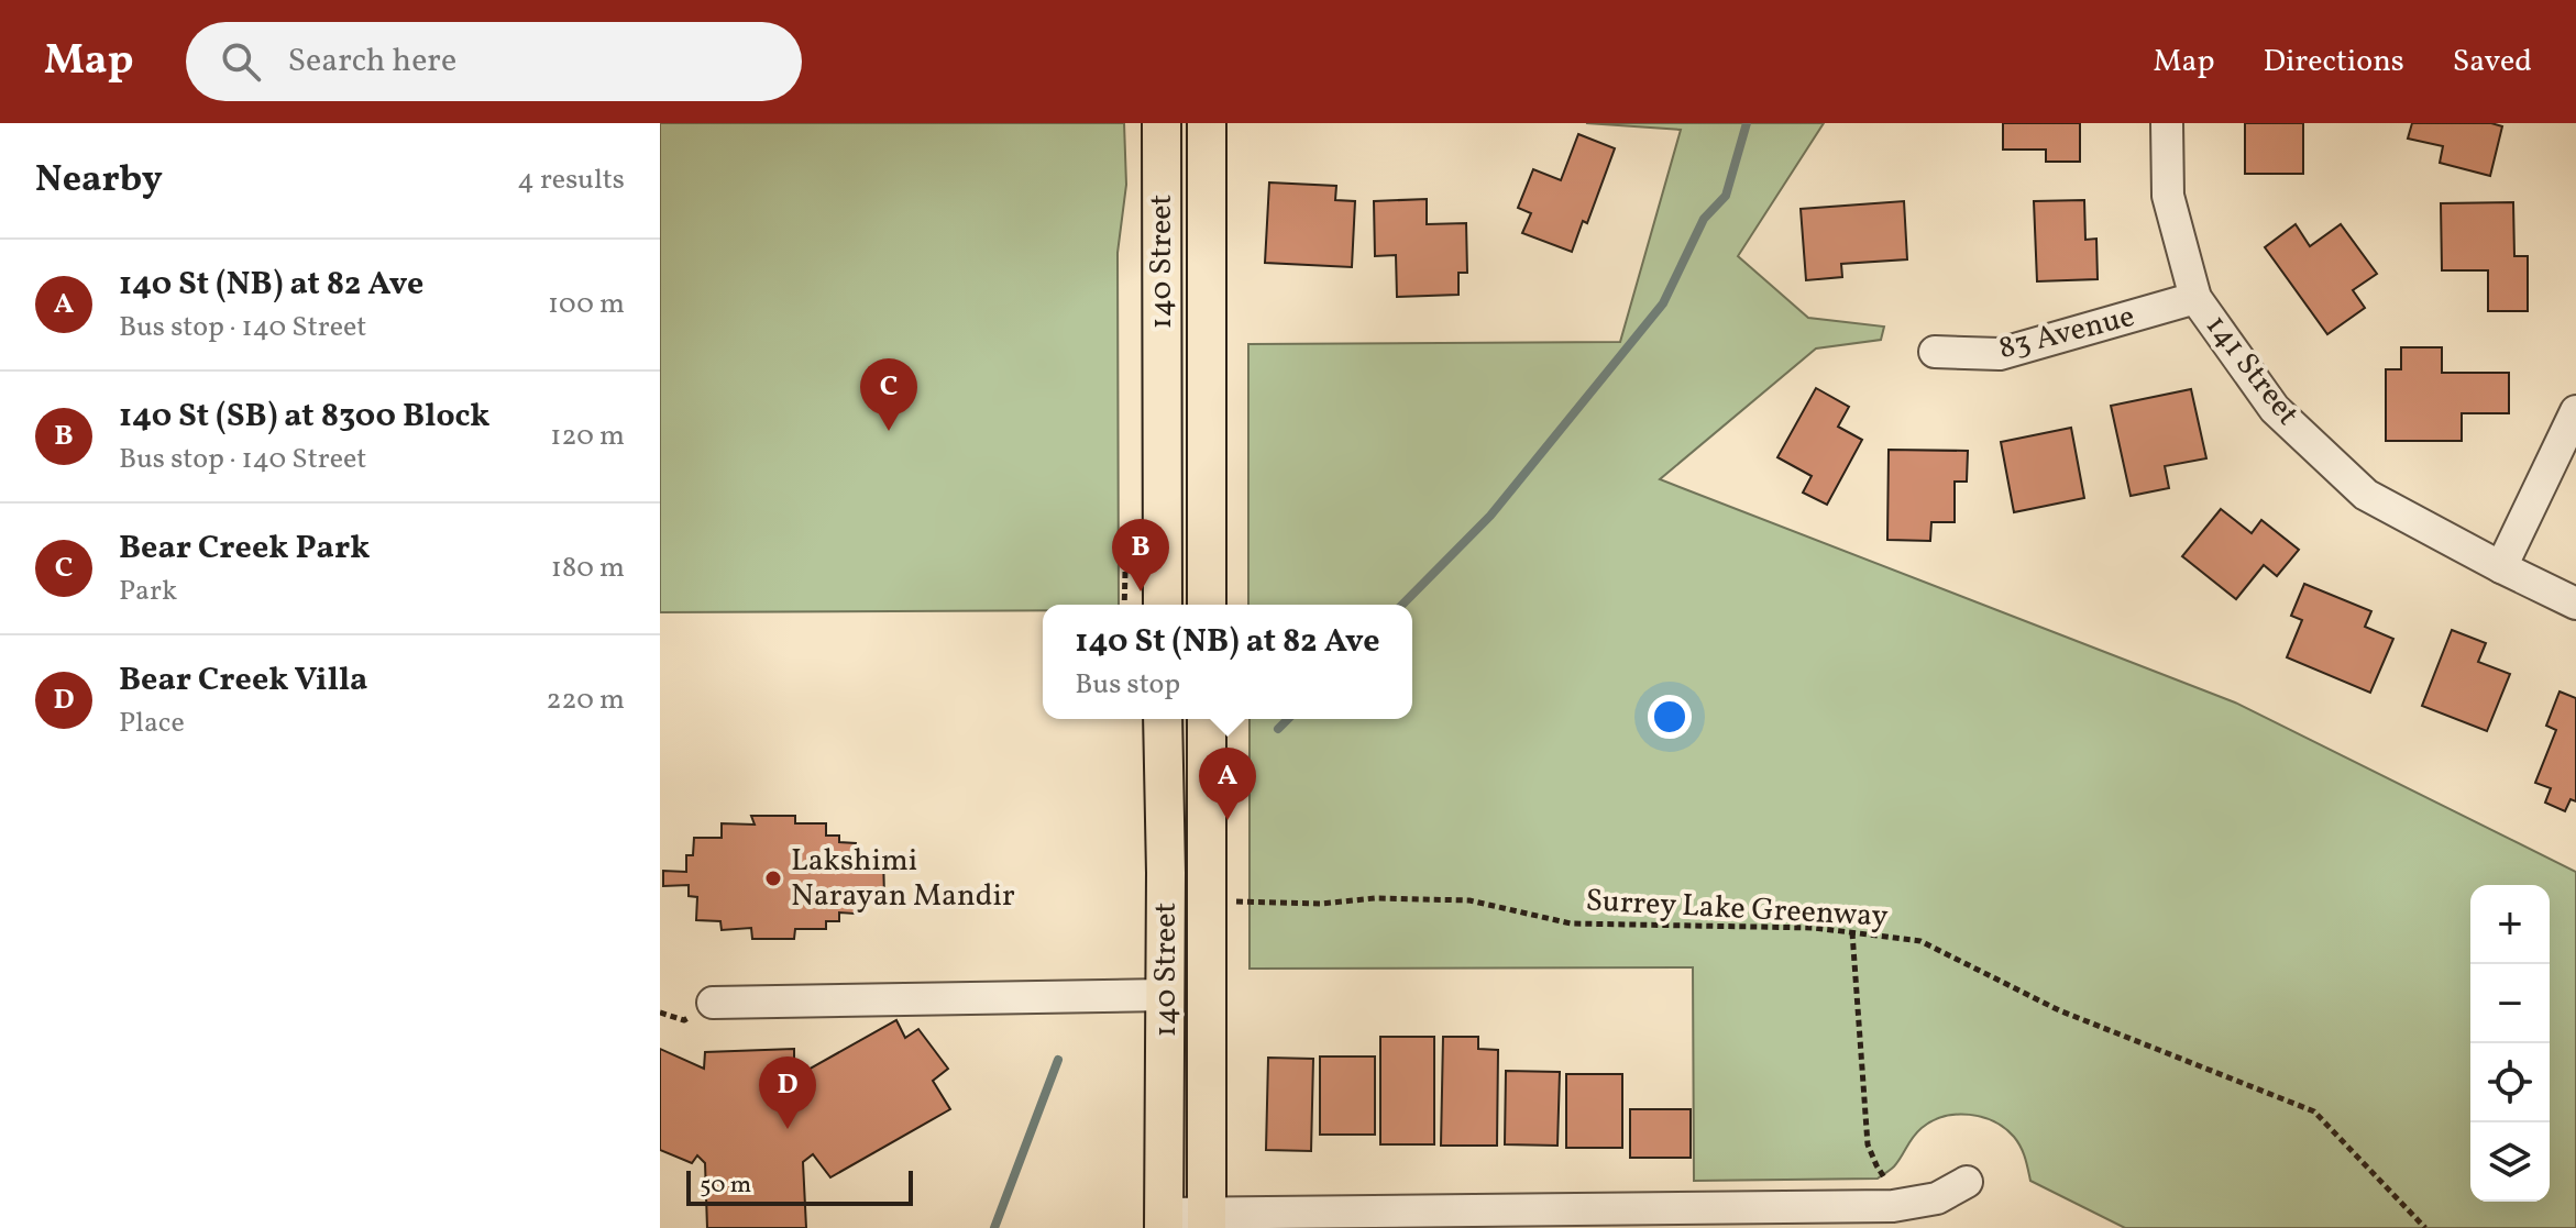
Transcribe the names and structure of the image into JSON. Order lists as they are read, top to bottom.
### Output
{
  "streets": {
    "main road": ["140 Street"],
    "street": ["83 Avenue", "141 Street"],
    "path": ["Surrey Lake Greenway"]
  },
  "crossings": [
    ["83 Avenue", "141 Street"]
  ],
  "places": ["Lakshimi Narayan Mandir"],
  "scale_bar": "50 m",
  "page": {
    "header": "Map",
    "search": "Search here",
    "nav": ["Map", "Directions", "Saved"],
    "heading": ["Nearby", "4 results"],
    "list": [
      {
        "mark": "A",
        "name": "140 St (NB) at 82 Ave",
        "note": "Bus stop · 140 Street",
        "value": "100 m"
      },
      {
        "mark": "B",
        "name": "140 St (SB) at 8300 Block",
        "note": "Bus stop · 140 Street",
        "value": "120 m"
      },
      {
        "mark": "C",
        "name": "Bear Creek Park",
        "note": "Park",
        "value": "180 m"
      },
      {
        "mark": "D",
        "name": "Bear Creek Villa",
        "note": "Place",
        "value": "220 m"
      }
    ],
    "pins": [
      "C",
      "B",
      "A",
      "D"
    ],
    "popup": ["140 St (NB) at 82 Ave", "Bus stop"],
    "map_buttons": ["+", "−"],
    "scale": "50 m"
  }
}
